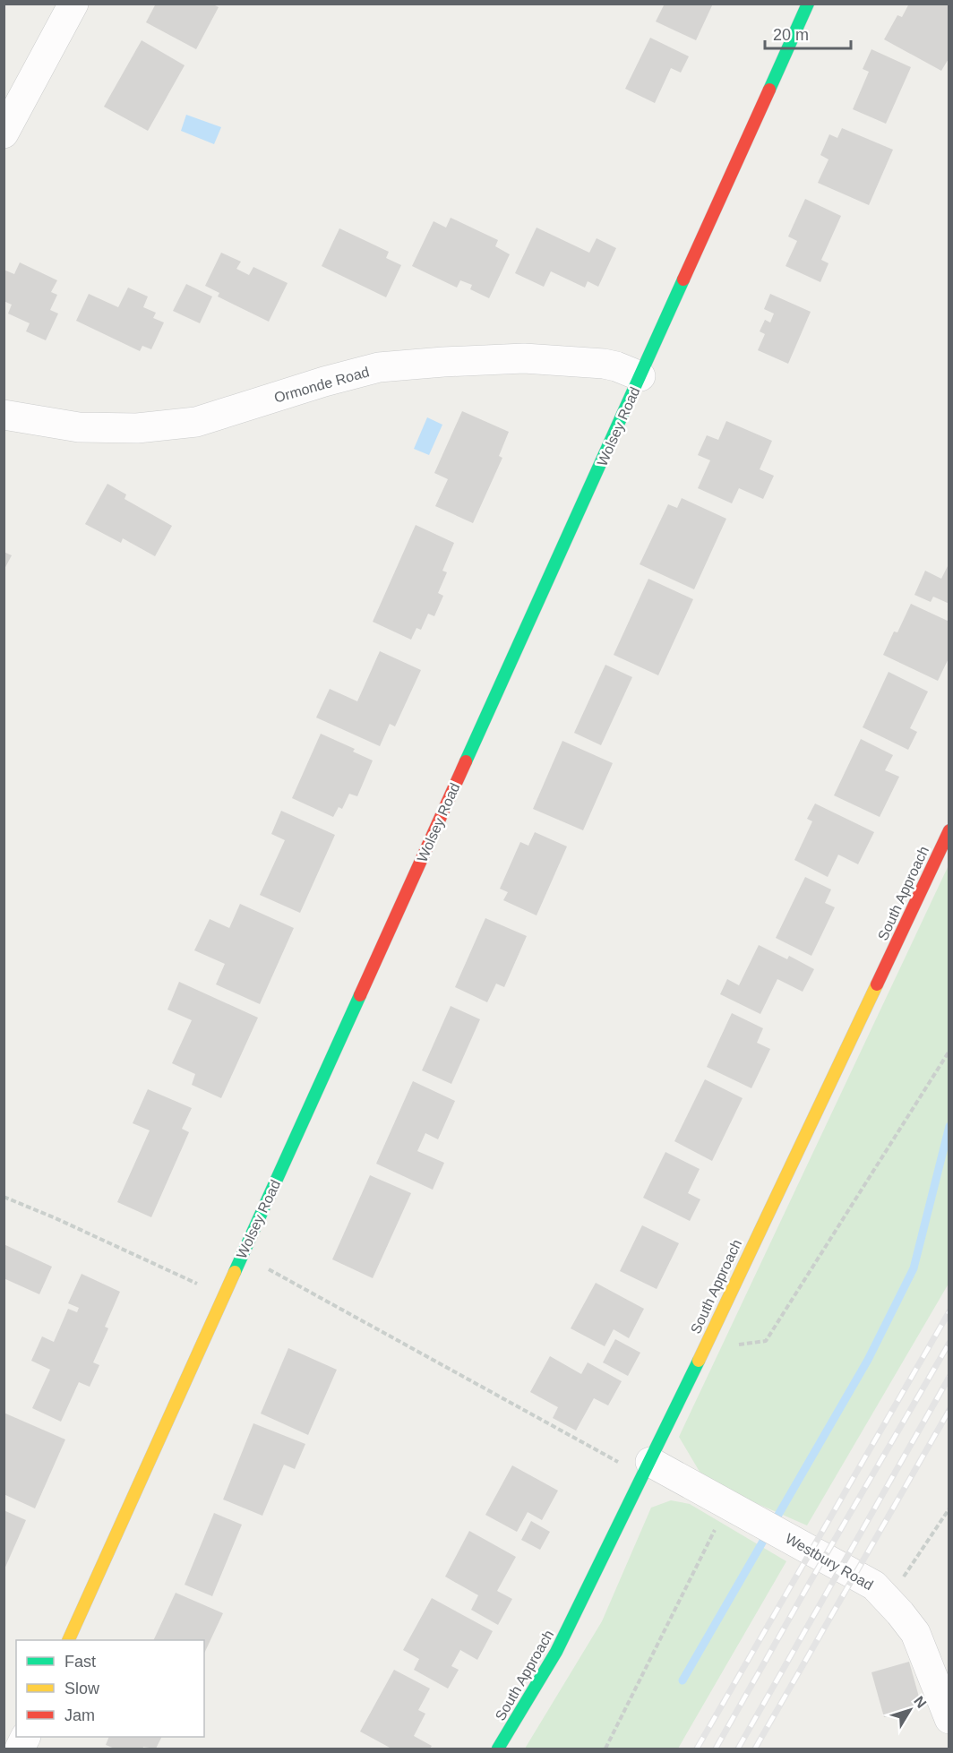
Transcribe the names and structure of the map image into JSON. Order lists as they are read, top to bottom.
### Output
{
  "streets": {
    "street": [
      "Ormonde Road",
      "Wolsey Road",
      "South Approach",
      "Westbury Road"
    ]
  },
  "crossings": [
    ["Ormonde Road", "Wolsey Road"],
    ["South Approach", "Westbury Road"]
  ],
  "legend": ["Fast", "Slow", "Jam"],
  "scale_bar": "20 m",
  "north": "top right"
}
